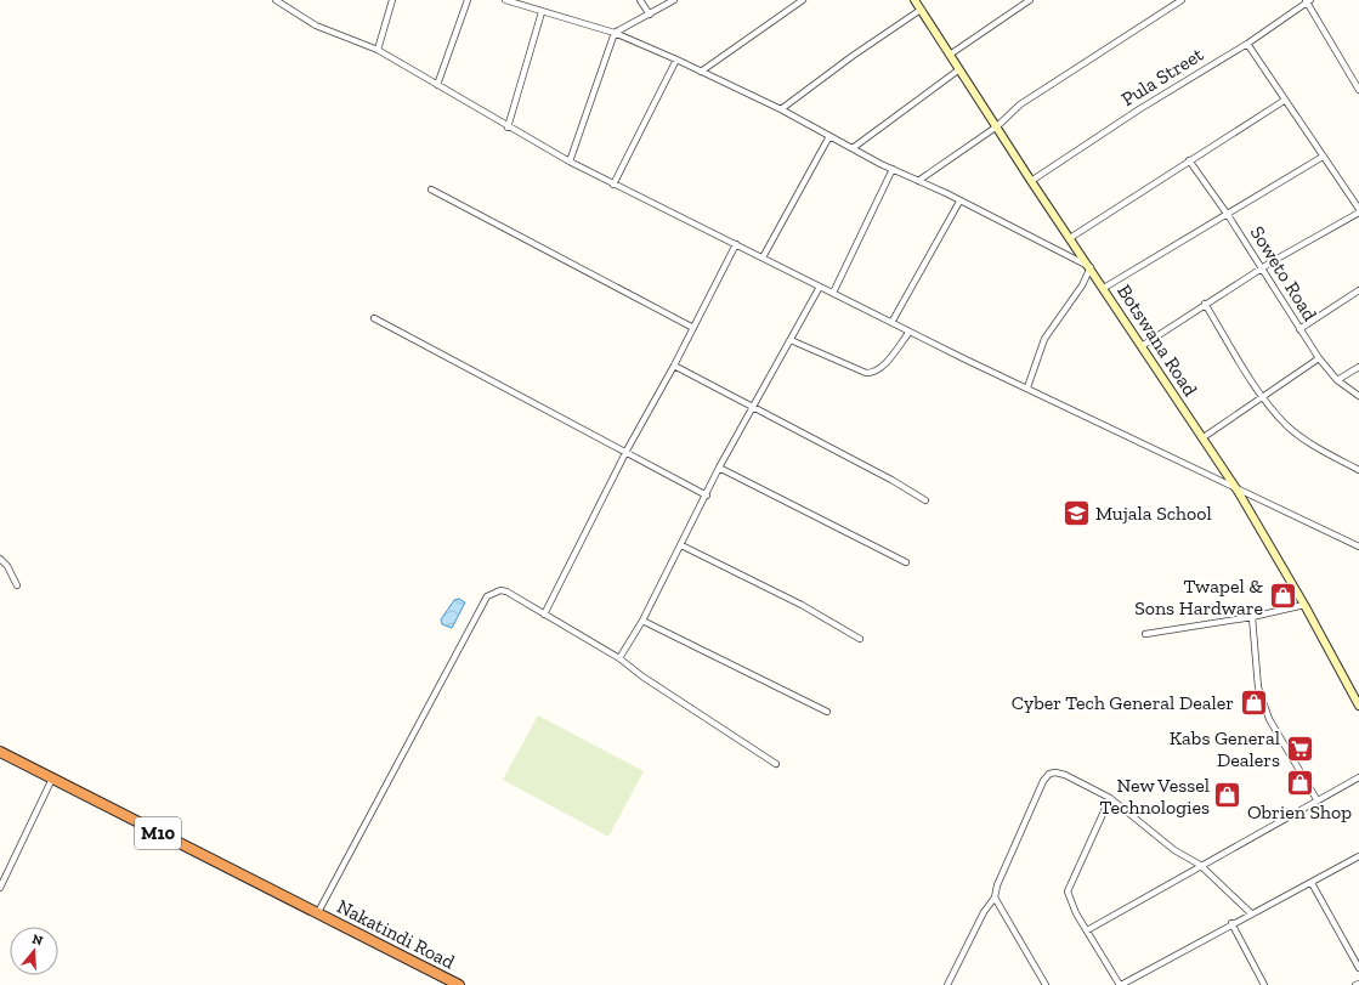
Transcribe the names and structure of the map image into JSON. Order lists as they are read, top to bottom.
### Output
{
  "streets": {
    "highway": ["M10", "Nakatindi Road"],
    "street": ["Pula Street", "Soweto Road", "Botswana Road"]
  },
  "crossings": [
    ["Pula Street", "Botswana Road"],
    ["M10", "Nakatindi Road"]
  ],
  "places": {
    "school or university": ["Mujala School"],
    "shop": [
      "Twapel & Sons Hardware",
      "Cyber Tech General Dealer",
      "Obrien Shop",
      "New Vessel Technologies"
    ],
    "supermarket": ["Kabs General Dealers"]
  },
  "north": "top"
}
